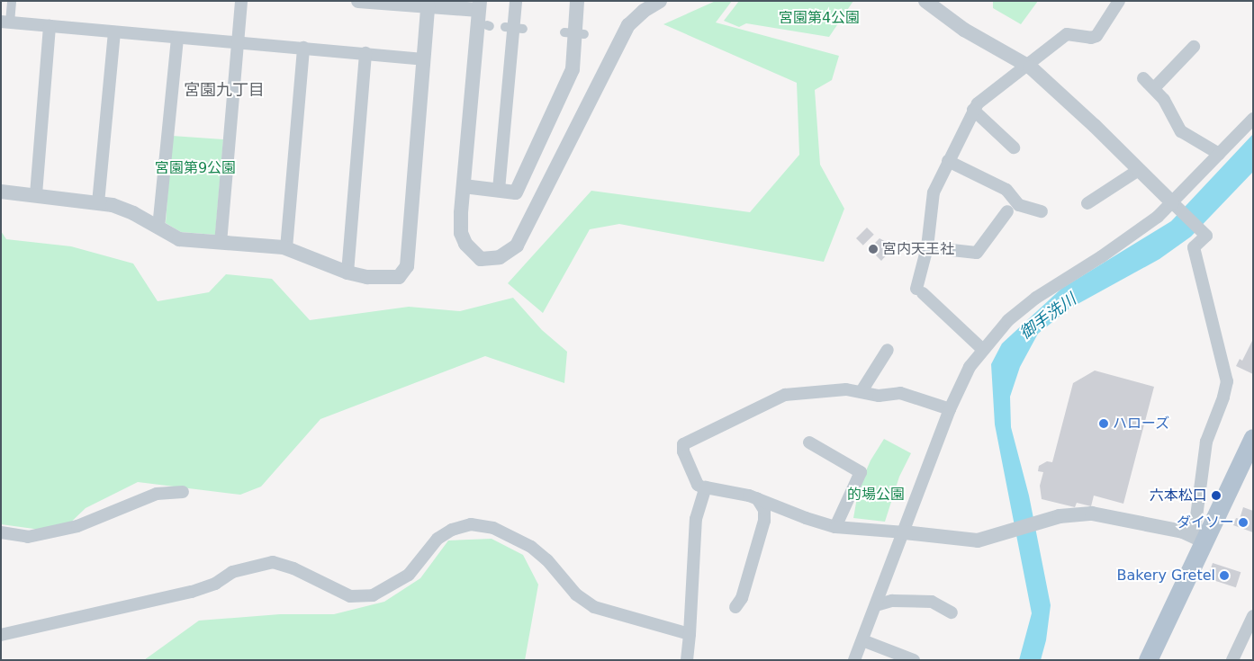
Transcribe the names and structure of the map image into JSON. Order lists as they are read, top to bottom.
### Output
{
  "districts": ["宮園九丁目"],
  "water": ["御手洗川"],
  "parks": ["宮園第4公園", "宮園第9公園", "的場公園"],
  "places": [
    "宮内天王社",
    "ハローズ",
    "六本松口",
    "ダイソー",
    "Bakery Gretel"
  ]
}
